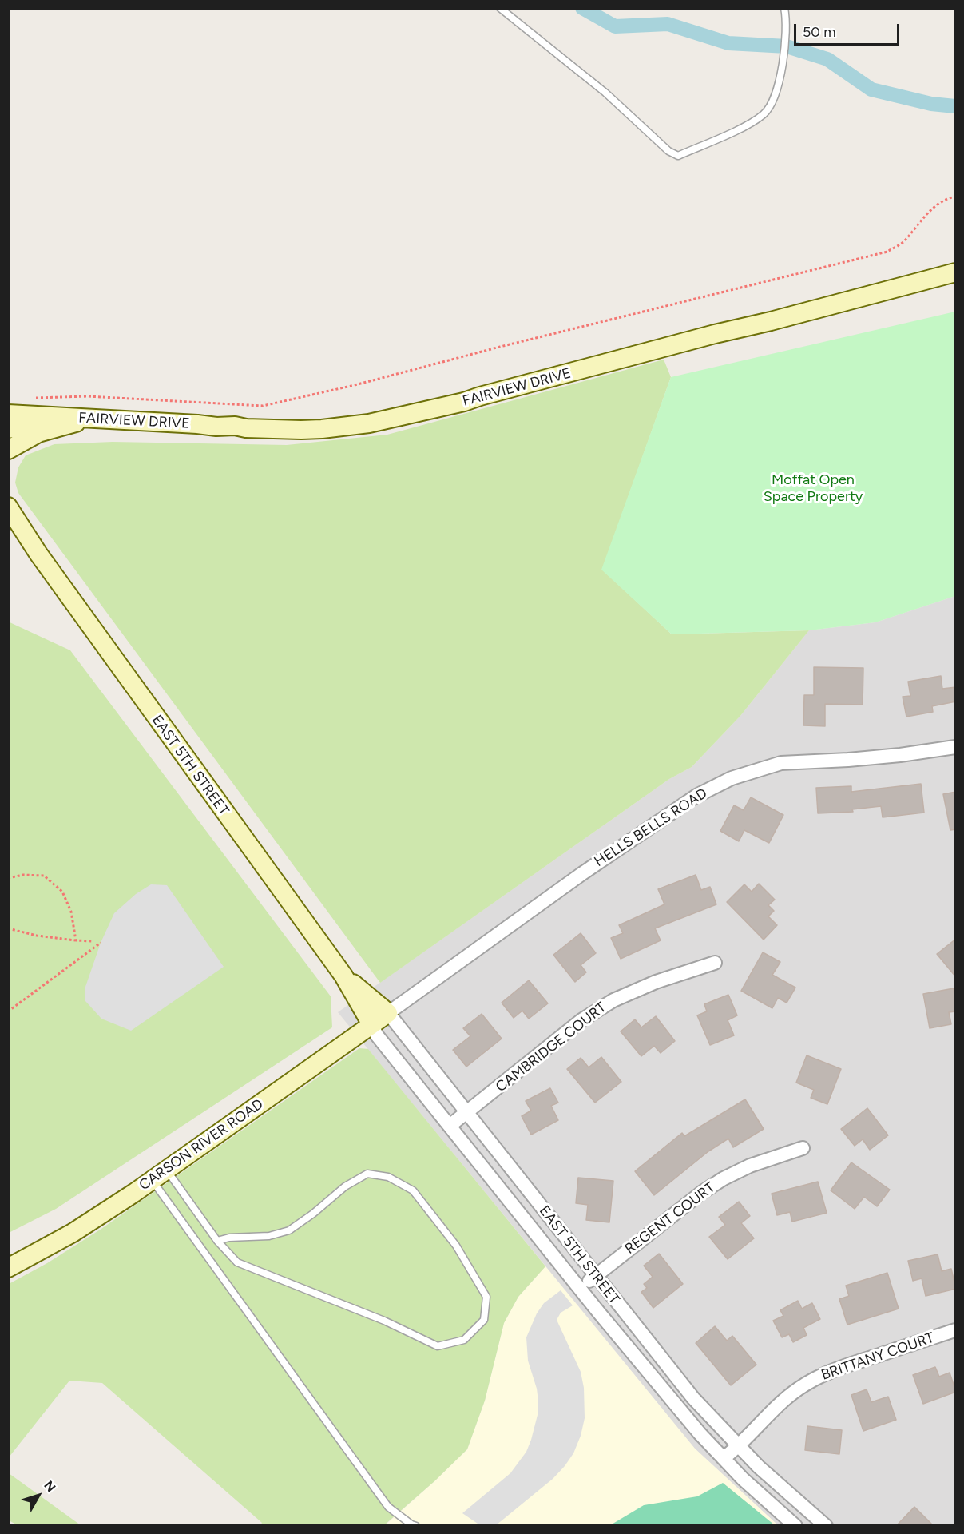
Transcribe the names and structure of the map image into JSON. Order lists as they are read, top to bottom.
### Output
{
  "streets": {
    "street": [
      "FAIRVIEW DRIVE",
      "EAST 5TH STREET",
      "HELLS BELLS ROAD",
      "CAMBRIDGE COURT",
      "CARSON RIVER ROAD",
      "REGENT COURT",
      "BRITTANY COURT"
    ]
  },
  "crossings": [
    ["EAST 5TH STREET", "HELLS BELLS ROAD"],
    ["EAST 5TH STREET", "CAMBRIDGE COURT"],
    ["EAST 5TH STREET", "CARSON RIVER ROAD"],
    ["EAST 5TH STREET", "REGENT COURT"],
    ["EAST 5TH STREET", "BRITTANY COURT"],
    ["HELLS BELLS ROAD", "CARSON RIVER ROAD"]
  ],
  "parks": ["Moffat Open Space Property"],
  "scale_bar": "50 m",
  "north": "top right"
}
